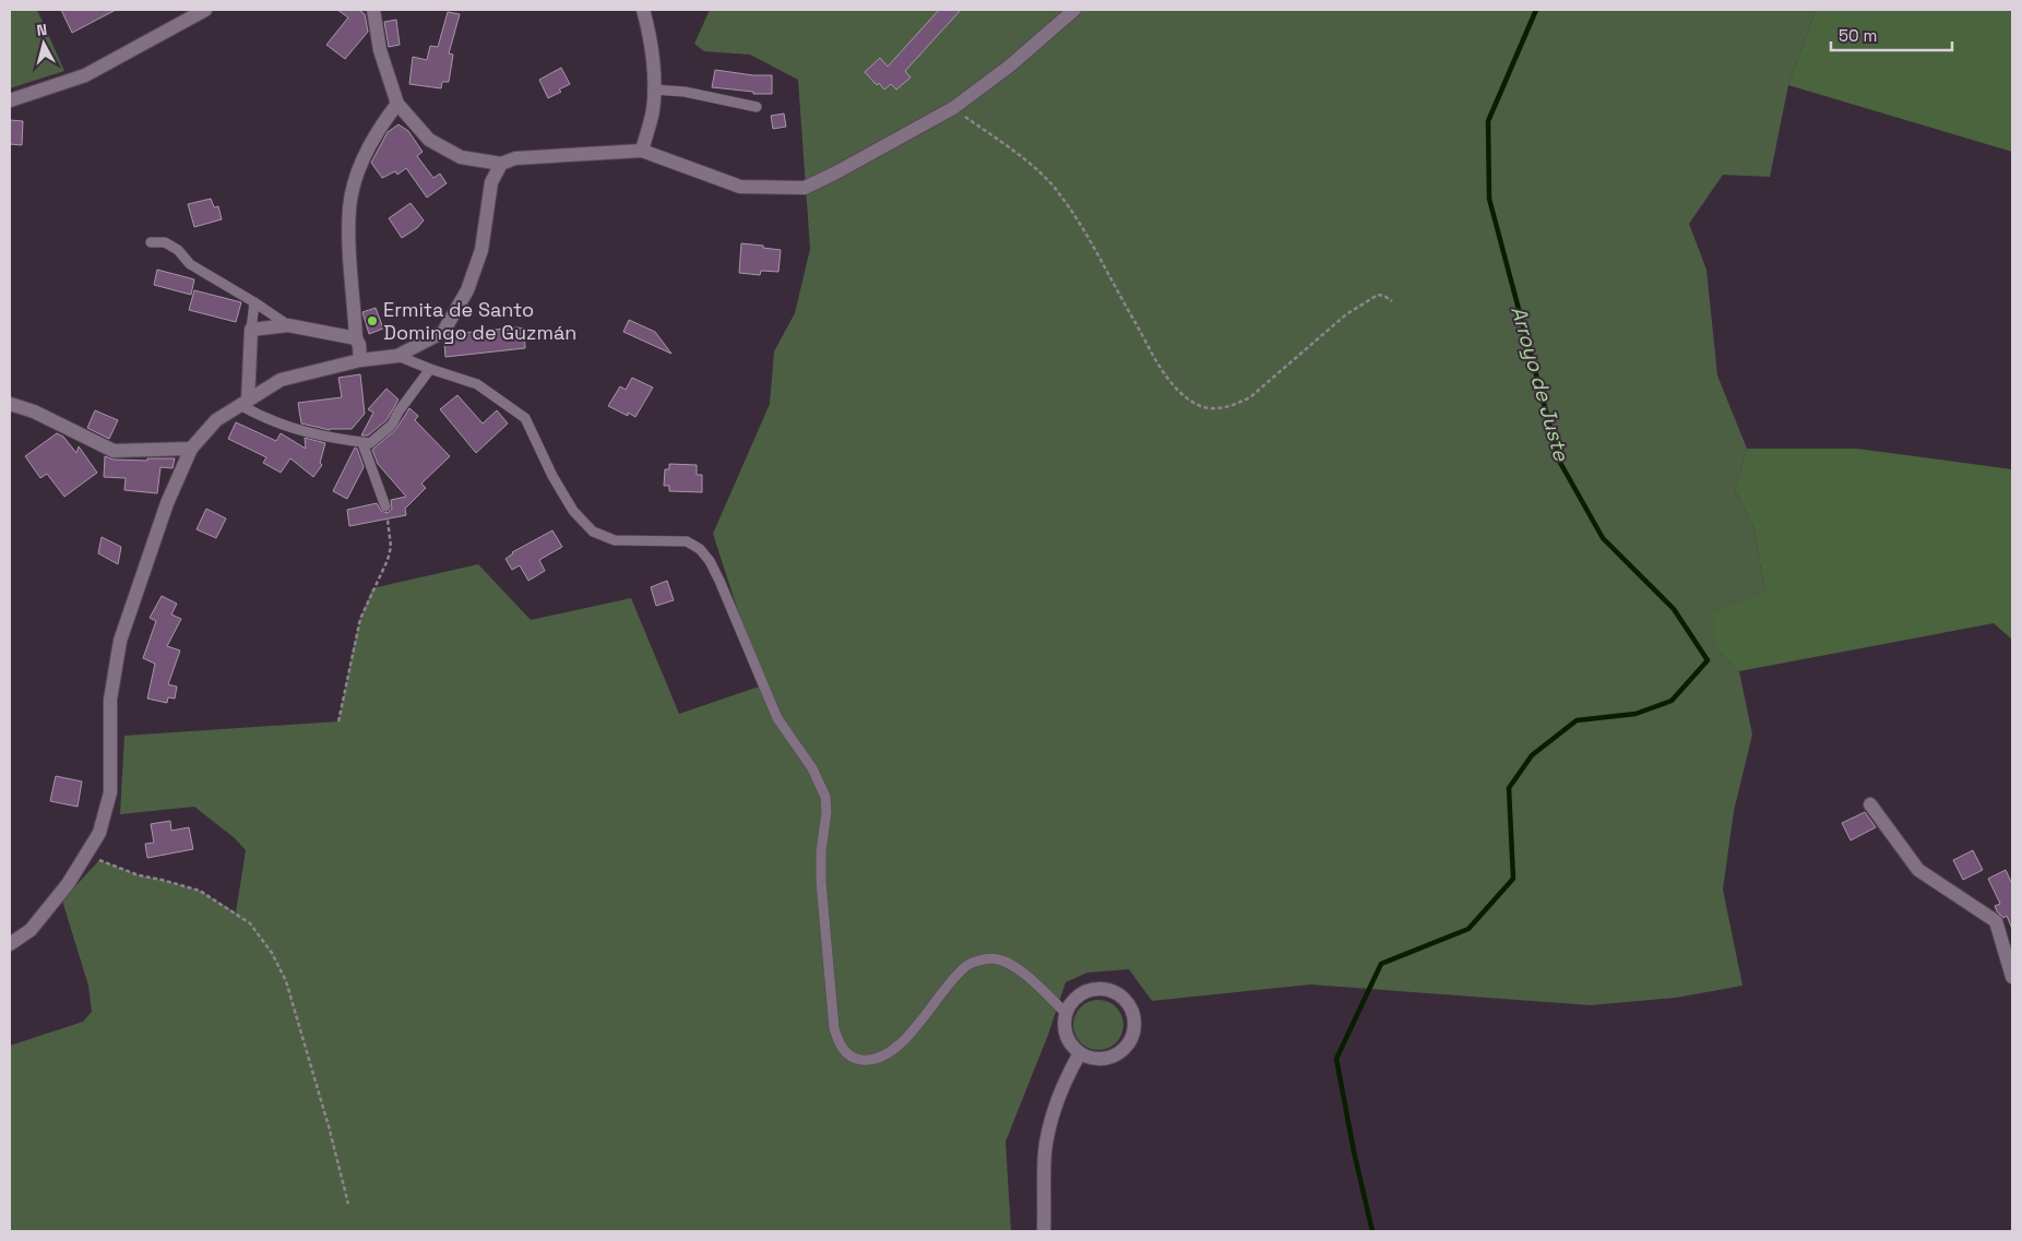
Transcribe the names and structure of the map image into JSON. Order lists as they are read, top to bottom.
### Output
{
  "water": ["Arroyo de Juste"],
  "places": ["Ermita de Santo Domingo de Guzmán"],
  "scale_bar": "50 m",
  "north": "top"
}
